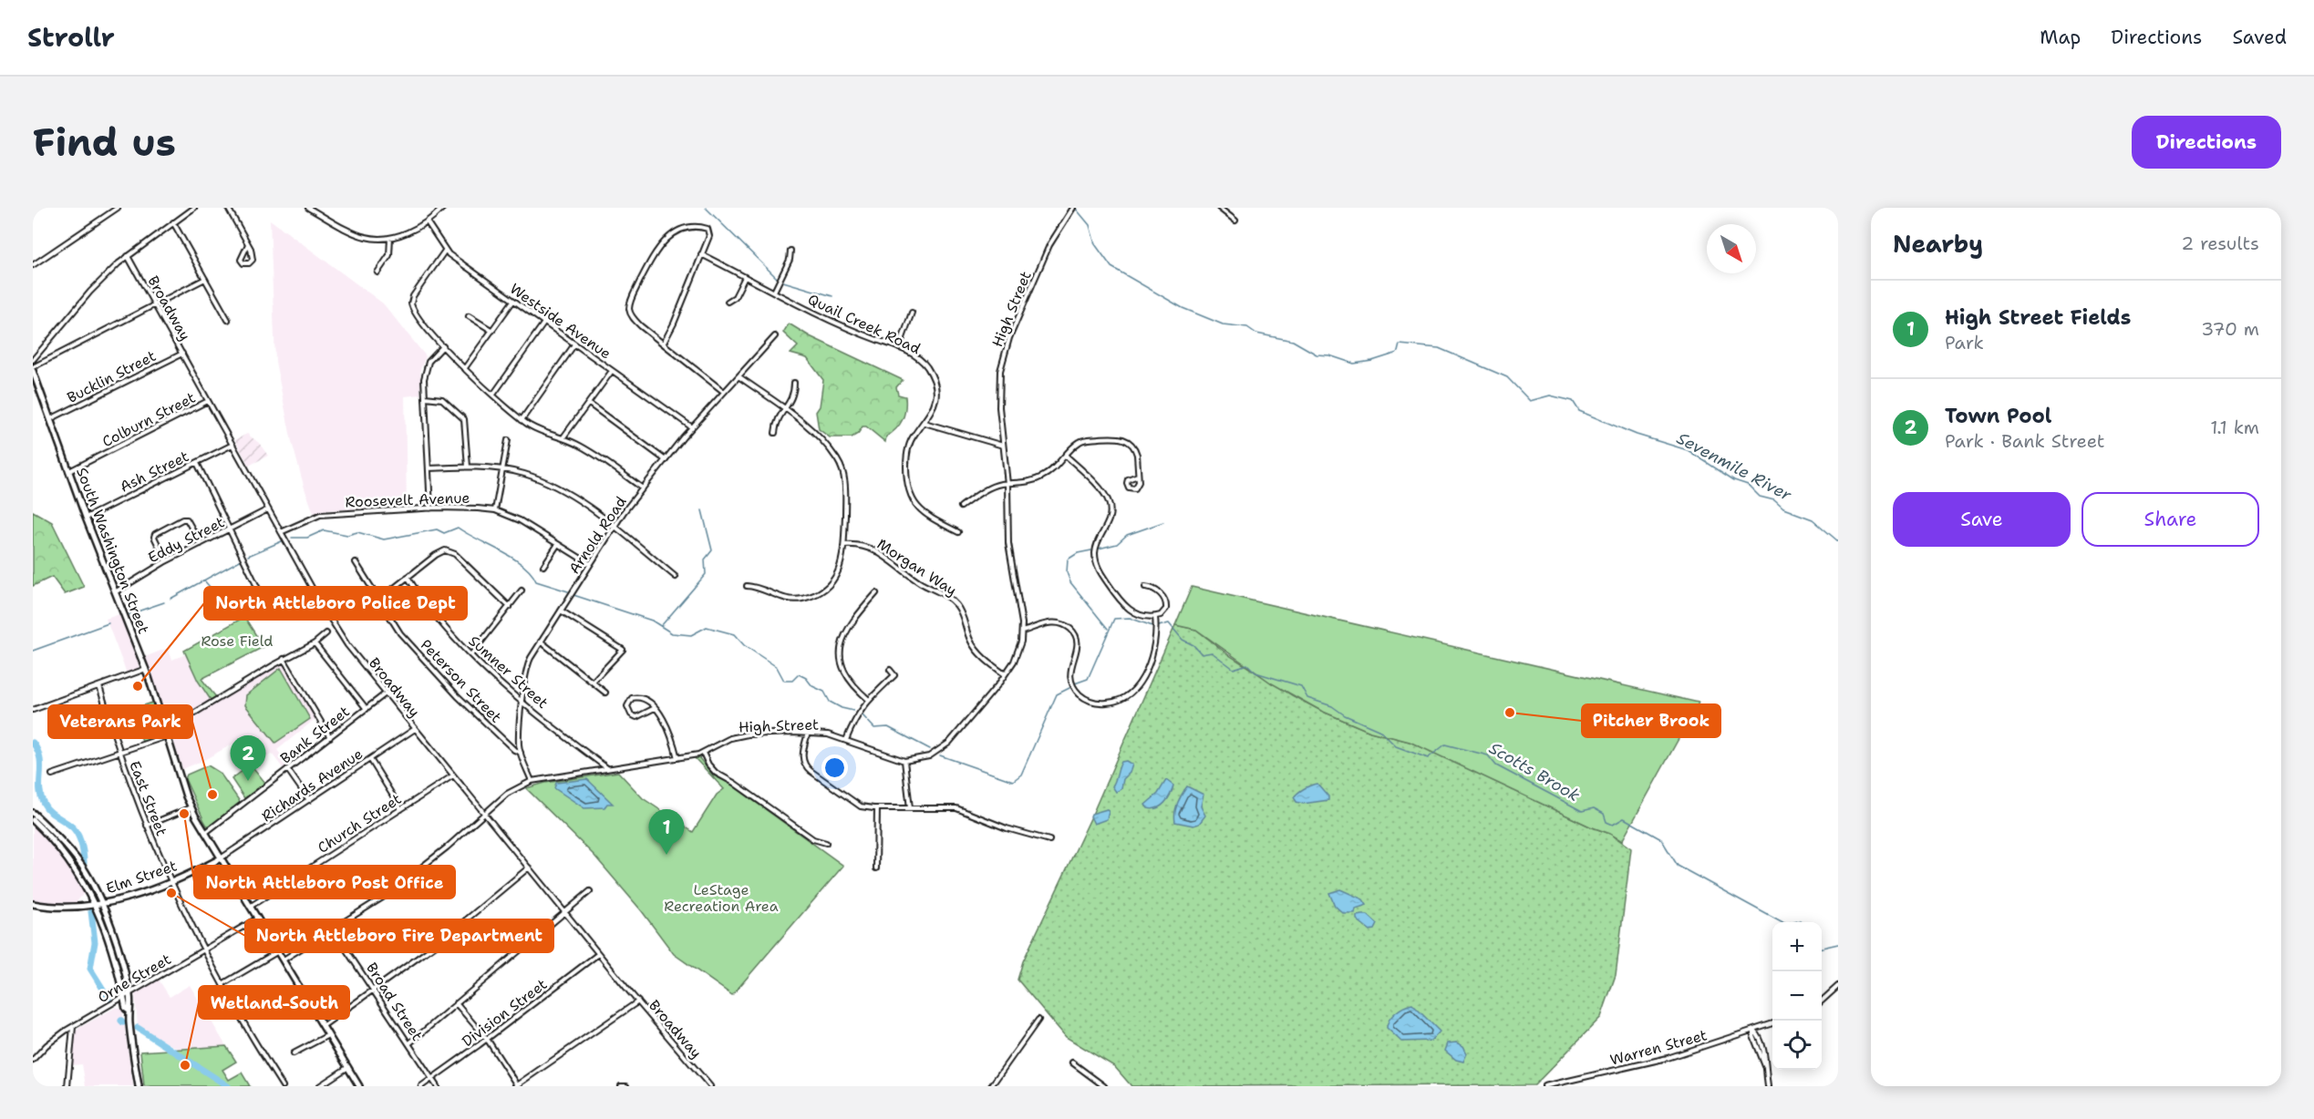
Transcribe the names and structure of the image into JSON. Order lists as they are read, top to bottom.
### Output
{
  "streets": {
    "main road": ["South Washington Street", "Elm Street"],
    "street": [
      "Broadway",
      "High Street",
      "Westside Avenue",
      "Quail Creek Road",
      "Bucklin Street",
      "Colburn Street",
      "Ash Street",
      "Roosevelt Avenue",
      "Arnold Road",
      "Eddy Street",
      "Morgan Way",
      "Sumner Street",
      "Peterson Street",
      "Bank Street",
      "Richards Avenue",
      "East Street",
      "Church Street",
      "Orne Street",
      "Broad Street",
      "Division Street",
      "Warren Street"
    ]
  },
  "crossings": [
    ["Broadway", "High Street"],
    ["Broadway", "Bucklin Street"],
    ["Broadway", "Colburn Street"],
    ["Broadway", "Ash Street"],
    ["Broadway", "Roosevelt Avenue"],
    ["Broadway", "Eddy Street"],
    ["Broadway", "Bank Street"],
    ["Broadway", "Richards Avenue"],
    ["Broadway", "Church Street"],
    ["Broadway", "Division Street"],
    ["High Street", "Arnold Road"],
    ["High Street", "South Washington Street"],
    ["High Street", "Morgan Way"],
    ["High Street", "Sumner Street"],
    ["High Street", "Broad Street"],
    ["Westside Avenue", "Arnold Road"],
    ["Bucklin Street", "South Washington Street"],
    ["Colburn Street", "South Washington Street"],
    ["Ash Street", "South Washington Street"],
    ["Roosevelt Avenue", "Arnold Road"],
    ["Arnold Road", "Sumner Street"],
    ["Arnold Road", "Peterson Street"],
    ["Eddy Street", "South Washington Street"],
    ["South Washington Street", "Bank Street"],
    ["South Washington Street", "Richards Avenue"],
    ["South Washington Street", "Church Street"],
    ["South Washington Street", "Elm Street"],
    ["South Washington Street", "Orne Street"],
    ["Richards Avenue", "Elm Street"],
    ["East Street", "Elm Street"],
    ["East Street", "Orne Street"],
    ["Broad Street", "Division Street"]
  ],
  "water": ["Sevenmile River", "Scotts Brook"],
  "parks": ["Rose Field", "LeStage Recreation Area"],
  "places": [
    "North Attleboro Police Dept",
    "Pitcher Brook",
    "Veterans Park",
    "North Attleboro Post Office",
    "North Attleboro Fire Department",
    "Wetland-South"
  ],
  "north": "bottom right",
  "page": {
    "header": "Strollr",
    "nav": ["Map", "Directions", "Saved"],
    "buttons": [
      "Directions",
      ["Save", "Share"]
    ],
    "title": "Find us",
    "heading": ["Nearby", "2 results"],
    "list": [
      {
        "mark": "1",
        "name": "High Street Fields",
        "note": "Park",
        "value": "370 m"
      },
      {
        "mark": "2",
        "name": "Town Pool",
        "note": "Park · Bank Street",
        "value": "1.1 km"
      }
    ],
    "pins": ["2", "1"],
    "map_buttons": ["+", "−"]
  }
}
